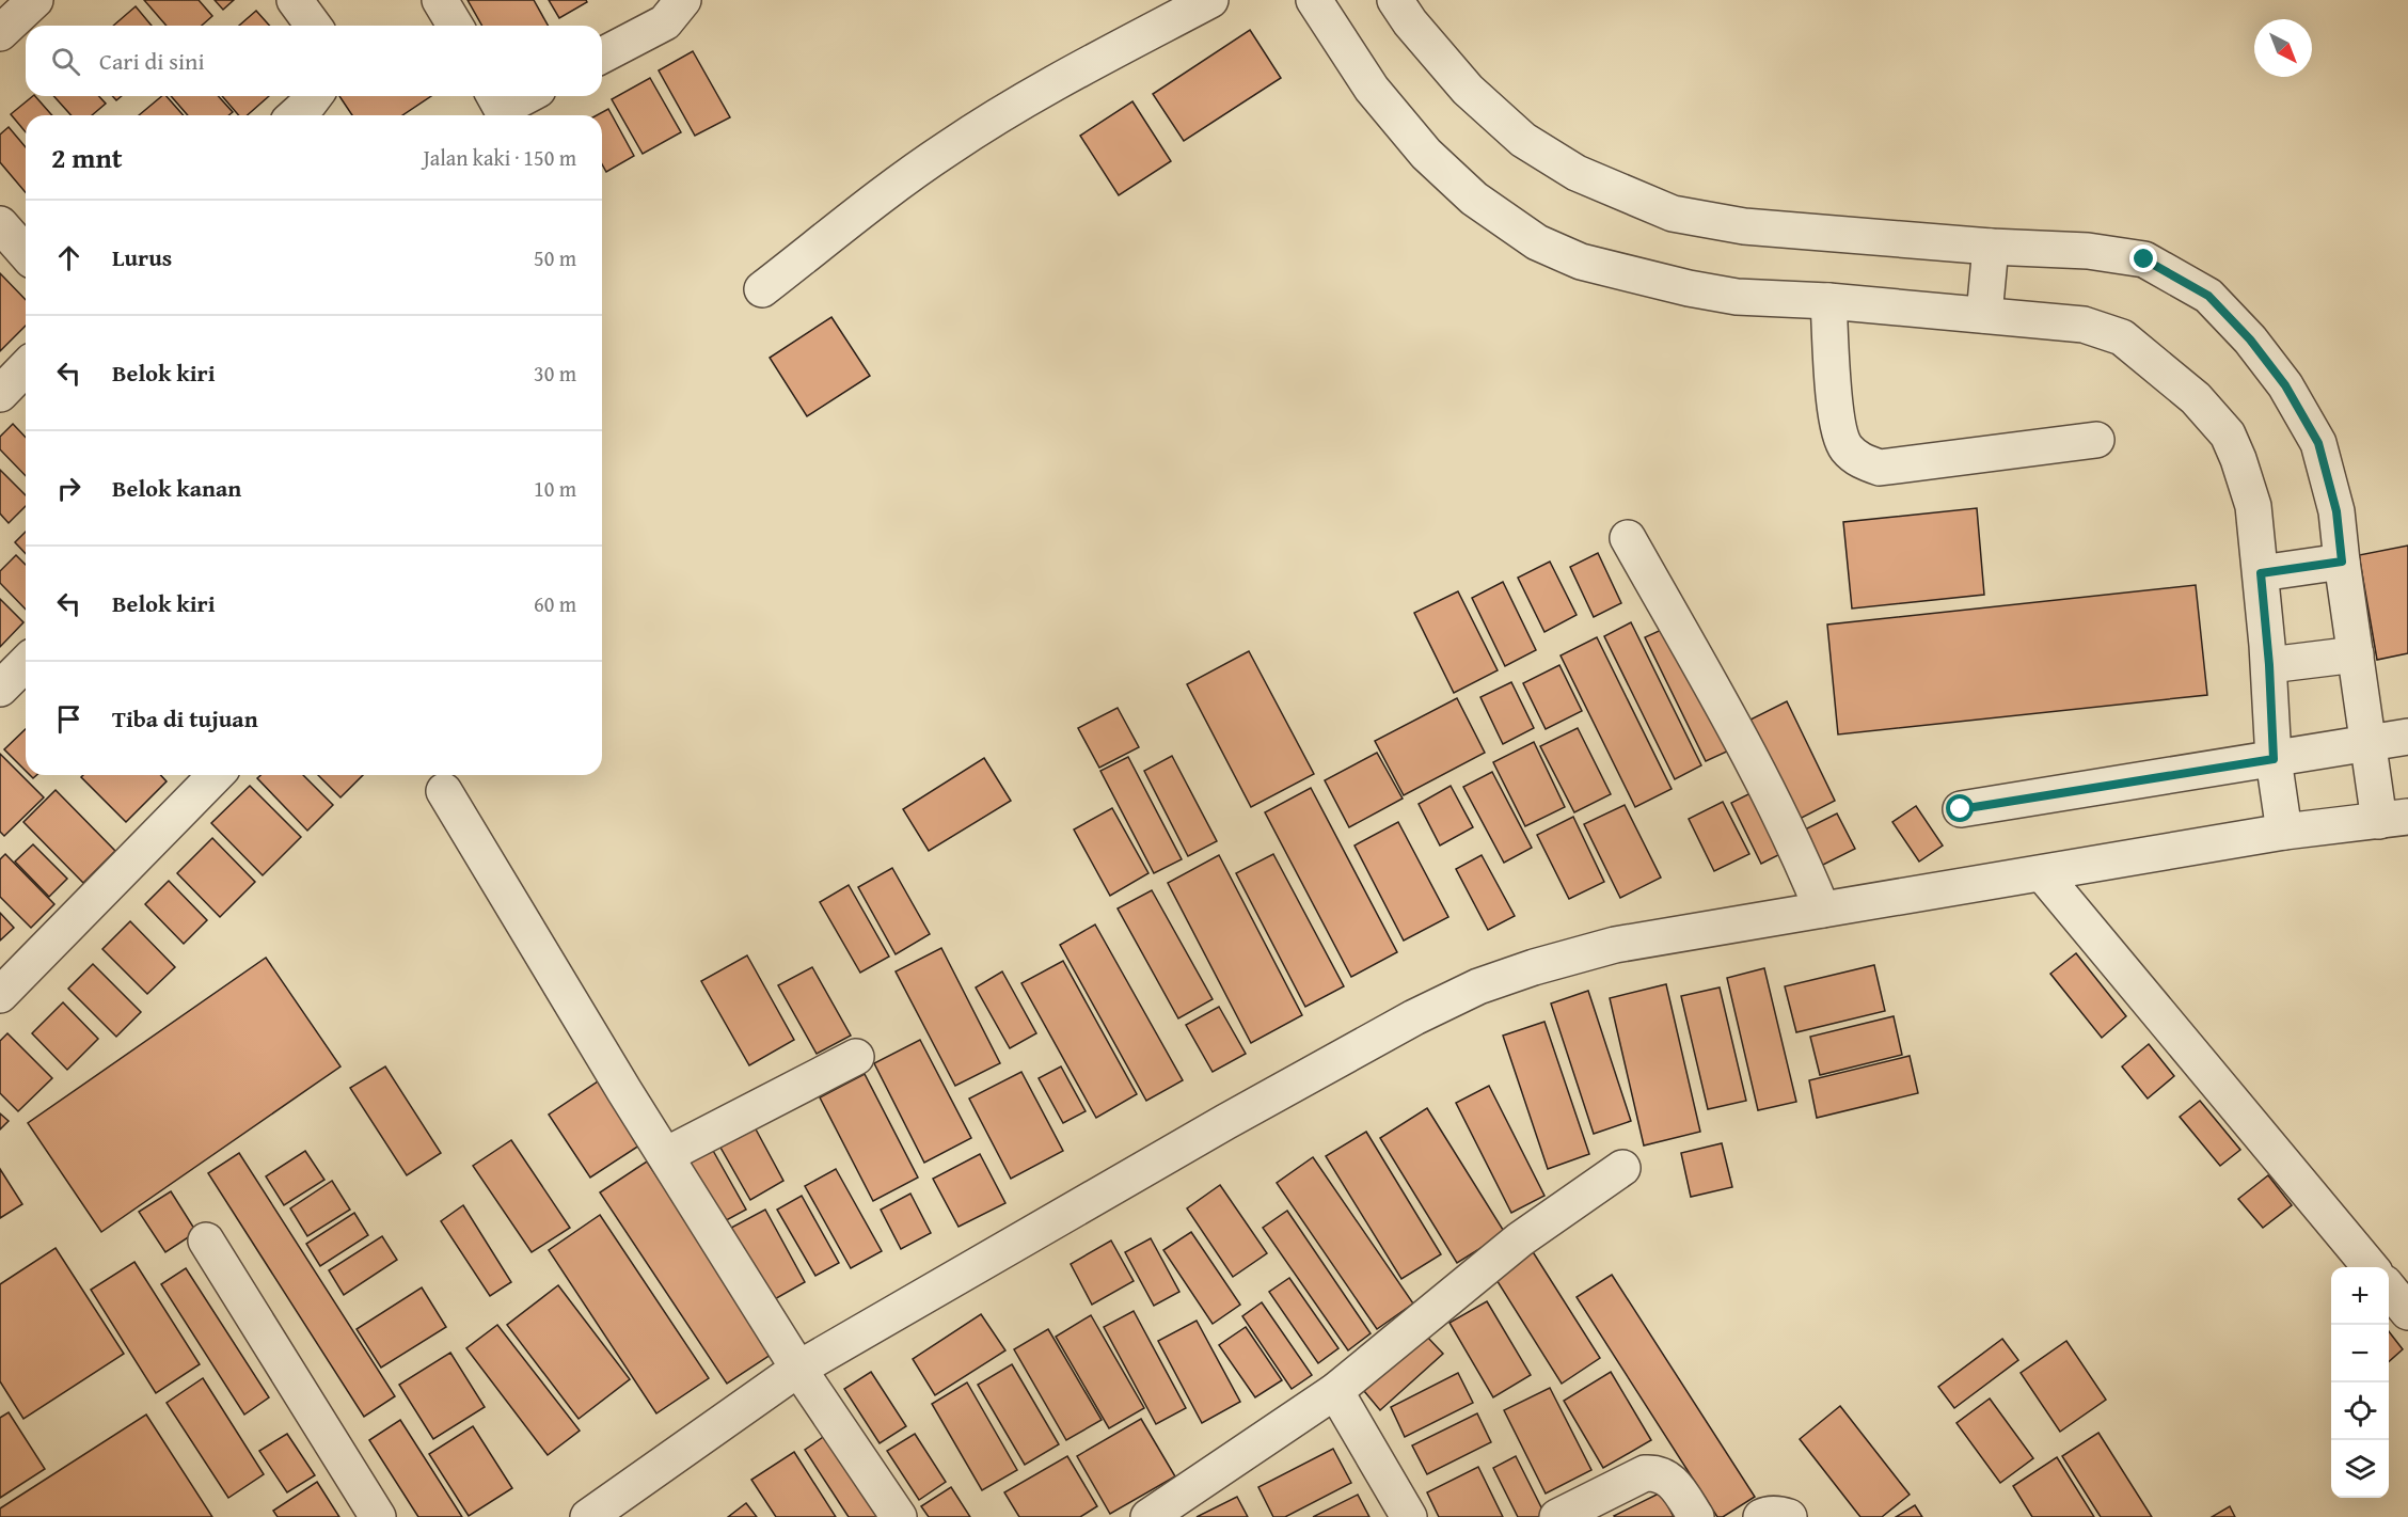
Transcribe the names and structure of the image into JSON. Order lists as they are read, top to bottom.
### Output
{
  "north": "bottom right",
  "page": {
    "search": "Cari di sini",
    "heading": ["2 mnt", "Jalan kaki · 150 m"],
    "list": [
      ["Lurus", "50 m"],
      ["Belok kiri", "30 m"],
      ["Belok kanan", "10 m"],
      ["Belok kiri", "60 m"],
      "Tiba di tujuan"
    ],
    "map_buttons": ["+", "−"]
  }
}
